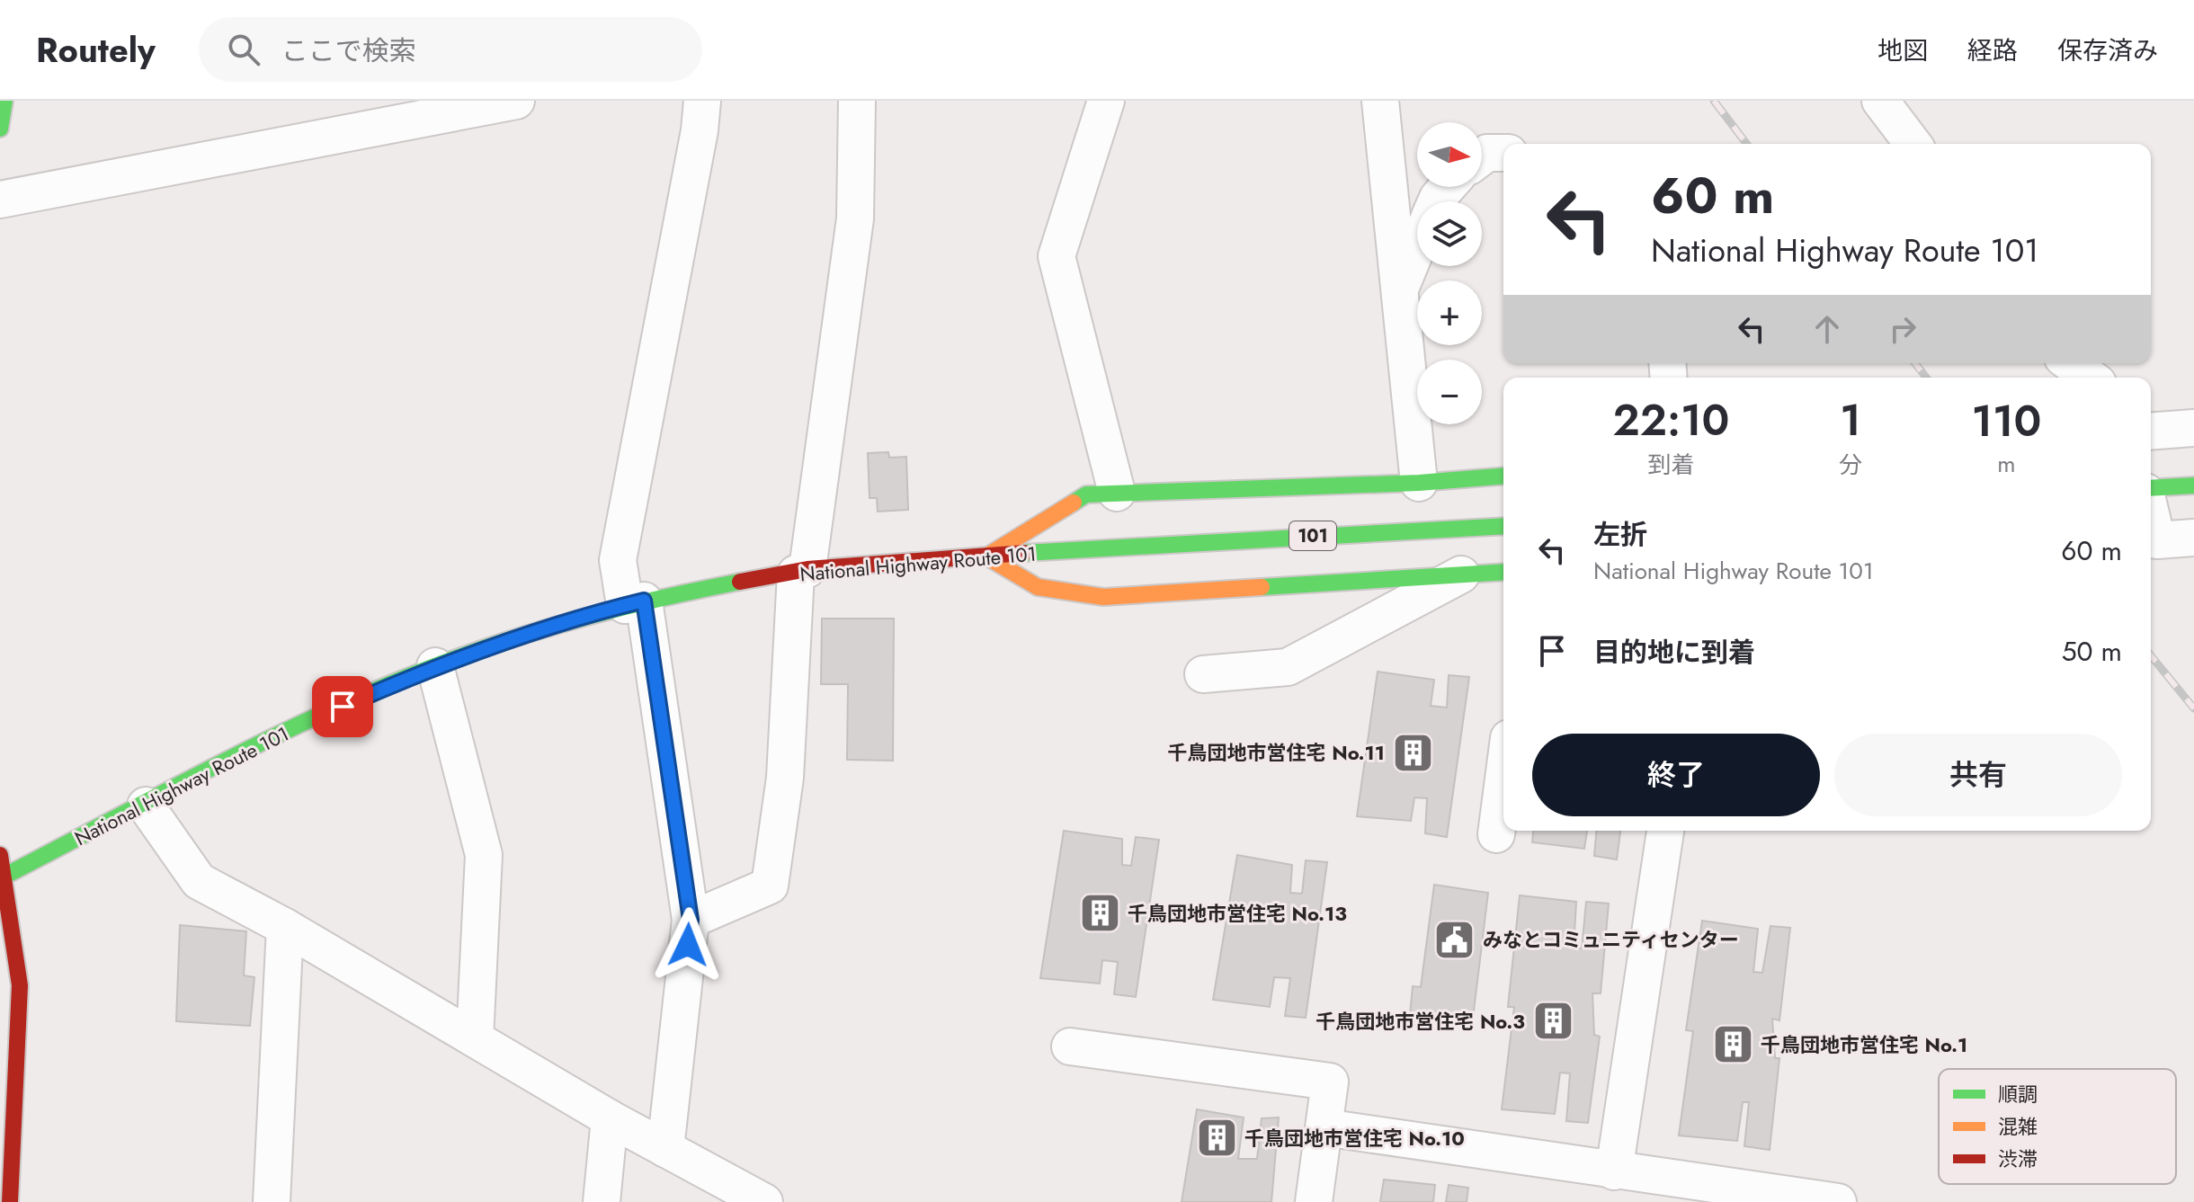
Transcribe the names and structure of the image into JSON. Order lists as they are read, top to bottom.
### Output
{
  "streets": {
    "main road": ["101", "National Highway Route 101"]
  },
  "places": {
    "building": [
      "千鳥団地市営住宅 No.11",
      "千鳥団地市営住宅 No.13",
      "千鳥団地市営住宅 No.3",
      "千鳥団地市営住宅 No.1",
      "千鳥団地市営住宅 No.10"
    ],
    "public building": ["みなとコミュニティセンター"]
  },
  "legend": ["順調", "混雑", "渋滞"],
  "north": "right",
  "page": {
    "header": "Routely",
    "search": "ここで検索",
    "nav": ["地図", "経路", "保存済み"],
    "map_buttons": ["+", "−"],
    "turn": ["60 m", "National Highway Route 101"],
    "eta": [
      "22:10",
      "到着",
      "1",
      "分",
      "110",
      "m"
    ],
    "list": [
      {
        "name": "左折",
        "note": "National Highway Route 101",
        "value": "60 m"
      },
      {
        "name": "目的地に到着",
        "value": "50 m"
      }
    ],
    "buttons": ["終了", "共有"]
  }
}
